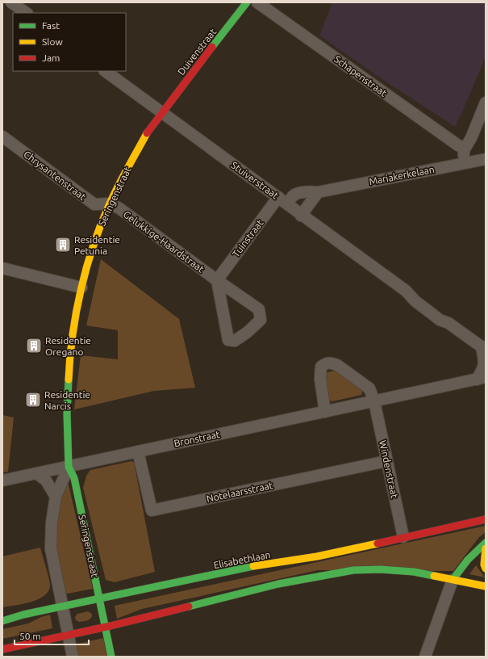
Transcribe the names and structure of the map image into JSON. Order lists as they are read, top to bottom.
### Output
{
  "streets": {
    "main road": ["Duivenstraat", "Seringenstraat", "Elisabethlaan"],
    "street": [
      "Schapenstraat",
      "Chrysantenstraat",
      "Mariakerkelaan",
      "Stuiverstraat",
      "Tuinstraat",
      "Gelukkige-Haardstraat",
      "Bronstraat",
      "Windenstraat",
      "Notelaarsstraat"
    ]
  },
  "crossings": [
    ["Duivenstraat", "Stuiverstraat"],
    ["Duivenstraat", "Seringenstraat"],
    ["Chrysantenstraat", "Seringenstraat"],
    ["Chrysantenstraat", "Gelukkige-Haardstraat"],
    ["Mariakerkelaan", "Stuiverstraat"],
    ["Stuiverstraat", "Seringenstraat"],
    ["Stuiverstraat", "Tuinstraat"],
    ["Stuiverstraat", "Bronstraat"],
    ["Seringenstraat", "Gelukkige-Haardstraat"],
    ["Seringenstraat", "Bronstraat"],
    ["Seringenstraat", "Elisabethlaan"],
    ["Tuinstraat", "Gelukkige-Haardstraat"],
    ["Bronstraat", "Windenstraat"],
    ["Bronstraat", "Notelaarsstraat"],
    ["Windenstraat", "Notelaarsstraat"],
    ["Windenstraat", "Elisabethlaan"]
  ],
  "places": {
    "building": ["Residentie Petunia", "Residentie Oregano", "Residentie Narcis"]
  },
  "legend": ["Fast", "Slow", "Jam"],
  "scale_bar": "50 m"
}
